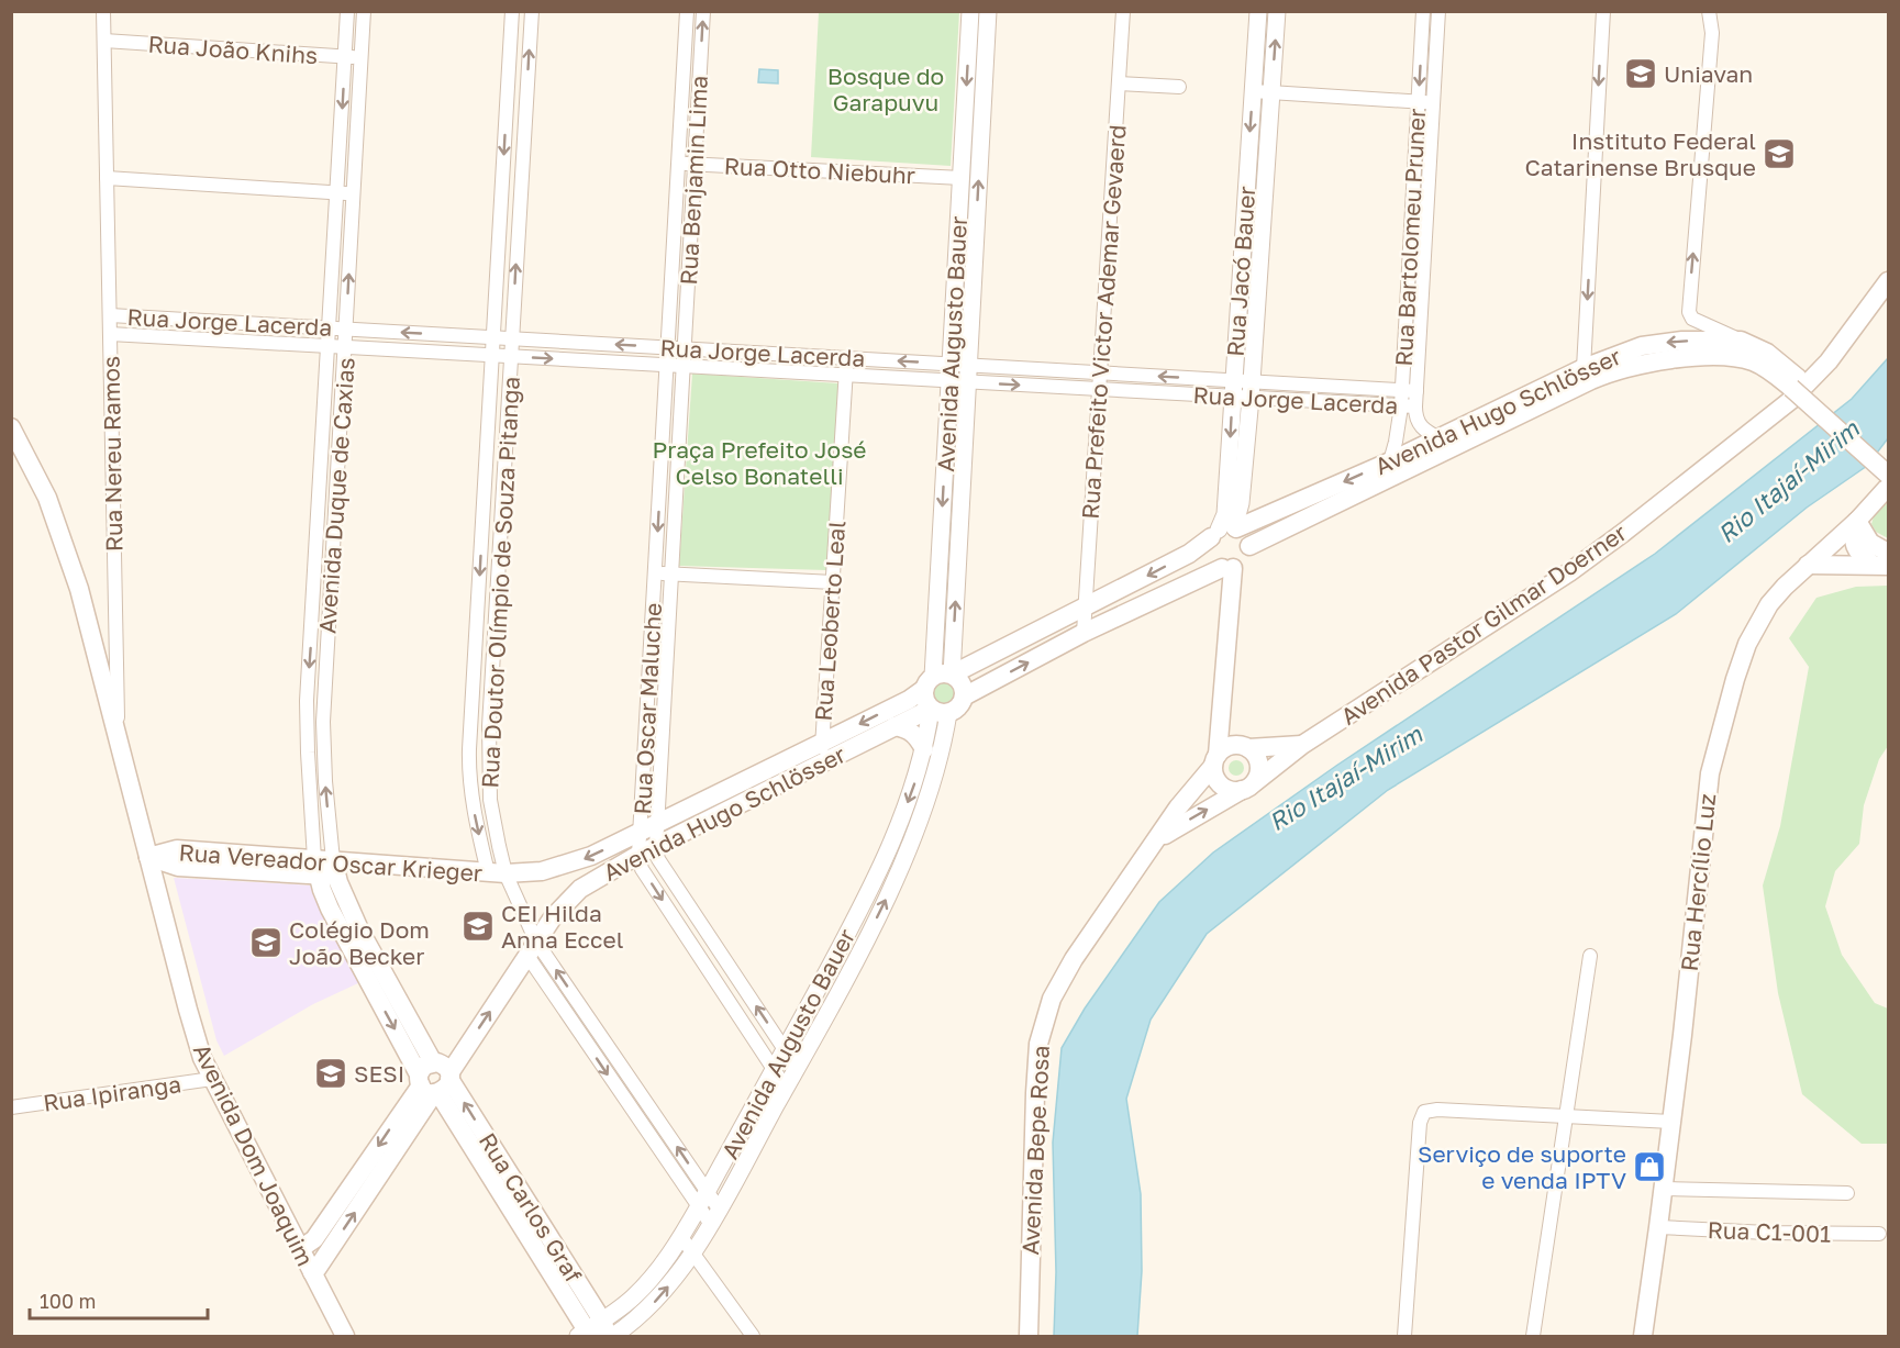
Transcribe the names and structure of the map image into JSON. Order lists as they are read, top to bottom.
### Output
{
  "streets": {
    "main road": [
      "Avenida Hugo Schlösser",
      "Avenida Pastor Gilmar Doerner",
      "Rua Vereador Oscar Krieger",
      "Rua Hercílio Luz",
      "Avenida Bepe Rosa",
      "Avenida Dom Joaquim",
      "Rua Carlos Graf"
    ],
    "street": [
      "Rua João Knihs",
      "Rua Otto Niebuhr",
      "Rua Benjamin Lima",
      "Rua Bartolomeu Pruner",
      "Rua Jacó Bauer",
      "Rua Jorge Lacerda",
      "Rua Prefeito Victor Ademar Gevaerd",
      "Avenida Augusto Bauer",
      "Rua Nereu Ramos",
      "Avenida Duque de Caxias",
      "Rua Doutor Olímpio de Souza Pitanga",
      "Rua Leoberto Leal",
      "Rua Oscar Maluche",
      "Rua Ipiranga",
      "Rua C1-001"
    ]
  },
  "crossings": [
    ["Rua João Knihs", "Rua Nereu Ramos"],
    ["Rua João Knihs", "Avenida Duque de Caxias"],
    ["Rua Otto Niebuhr", "Rua Benjamin Lima"],
    ["Rua Otto Niebuhr", "Avenida Augusto Bauer"],
    ["Rua Benjamin Lima", "Rua Jorge Lacerda"],
    ["Rua Benjamin Lima", "Rua Oscar Maluche"],
    ["Rua Bartolomeu Pruner", "Rua Jorge Lacerda"],
    ["Rua Bartolomeu Pruner", "Avenida Hugo Schlösser"],
    ["Rua Jacó Bauer", "Rua Jorge Lacerda"],
    ["Rua Jacó Bauer", "Avenida Hugo Schlösser"],
    ["Rua Jorge Lacerda", "Rua Prefeito Victor Ademar Gevaerd"],
    ["Rua Jorge Lacerda", "Avenida Augusto Bauer"],
    ["Rua Jorge Lacerda", "Rua Nereu Ramos"],
    ["Rua Jorge Lacerda", "Avenida Duque de Caxias"],
    ["Rua Jorge Lacerda", "Rua Doutor Olímpio de Souza Pitanga"],
    ["Rua Jorge Lacerda", "Rua Leoberto Leal"],
    ["Rua Jorge Lacerda", "Rua Oscar Maluche"],
    ["Rua Prefeito Victor Ademar Gevaerd", "Avenida Hugo Schlösser"],
    ["Avenida Augusto Bauer", "Avenida Hugo Schlösser"],
    ["Avenida Augusto Bauer", "Rua Doutor Olímpio de Souza Pitanga"],
    ["Avenida Augusto Bauer", "Rua Oscar Maluche"],
    ["Avenida Augusto Bauer", "Rua Carlos Graf"],
    ["Avenida Hugo Schlösser", "Rua Doutor Olímpio de Souza Pitanga"],
    ["Avenida Hugo Schlösser", "Rua Leoberto Leal"],
    ["Avenida Hugo Schlösser", "Rua Oscar Maluche"],
    ["Avenida Hugo Schlösser", "Rua Vereador Oscar Krieger"],
    ["Avenida Hugo Schlösser", "Rua Carlos Graf"],
    ["Rua Nereu Ramos", "Avenida Dom Joaquim"],
    ["Avenida Duque de Caxias", "Rua Vereador Oscar Krieger"],
    ["Avenida Duque de Caxias", "Rua Carlos Graf"],
    ["Rua Doutor Olímpio de Souza Pitanga", "Rua Vereador Oscar Krieger"],
    ["Avenida Pastor Gilmar Doerner", "Avenida Bepe Rosa"],
    ["Rua Vereador Oscar Krieger", "Avenida Dom Joaquim"],
    ["Rua Vereador Oscar Krieger", "Rua Carlos Graf"],
    ["Rua Hercílio Luz", "Rua C1-001"],
    ["Rua Ipiranga", "Avenida Dom Joaquim"]
  ],
  "water": ["Rio Itajaí-Mirim"],
  "parks": ["Bosque do Garapuvu", "Praça Prefeito José Celso Bonatelli"],
  "places": {
    "school or university": [
      "Uniavan",
      "Instituto Federal Catarinense Brusque",
      "CEI Hilda Anna Eccel",
      "Colégio Dom João Becker",
      "SESI"
    ],
    "shop": ["Serviço de suporte e venda IPTV"]
  },
  "scale_bar": "100 m"
}
